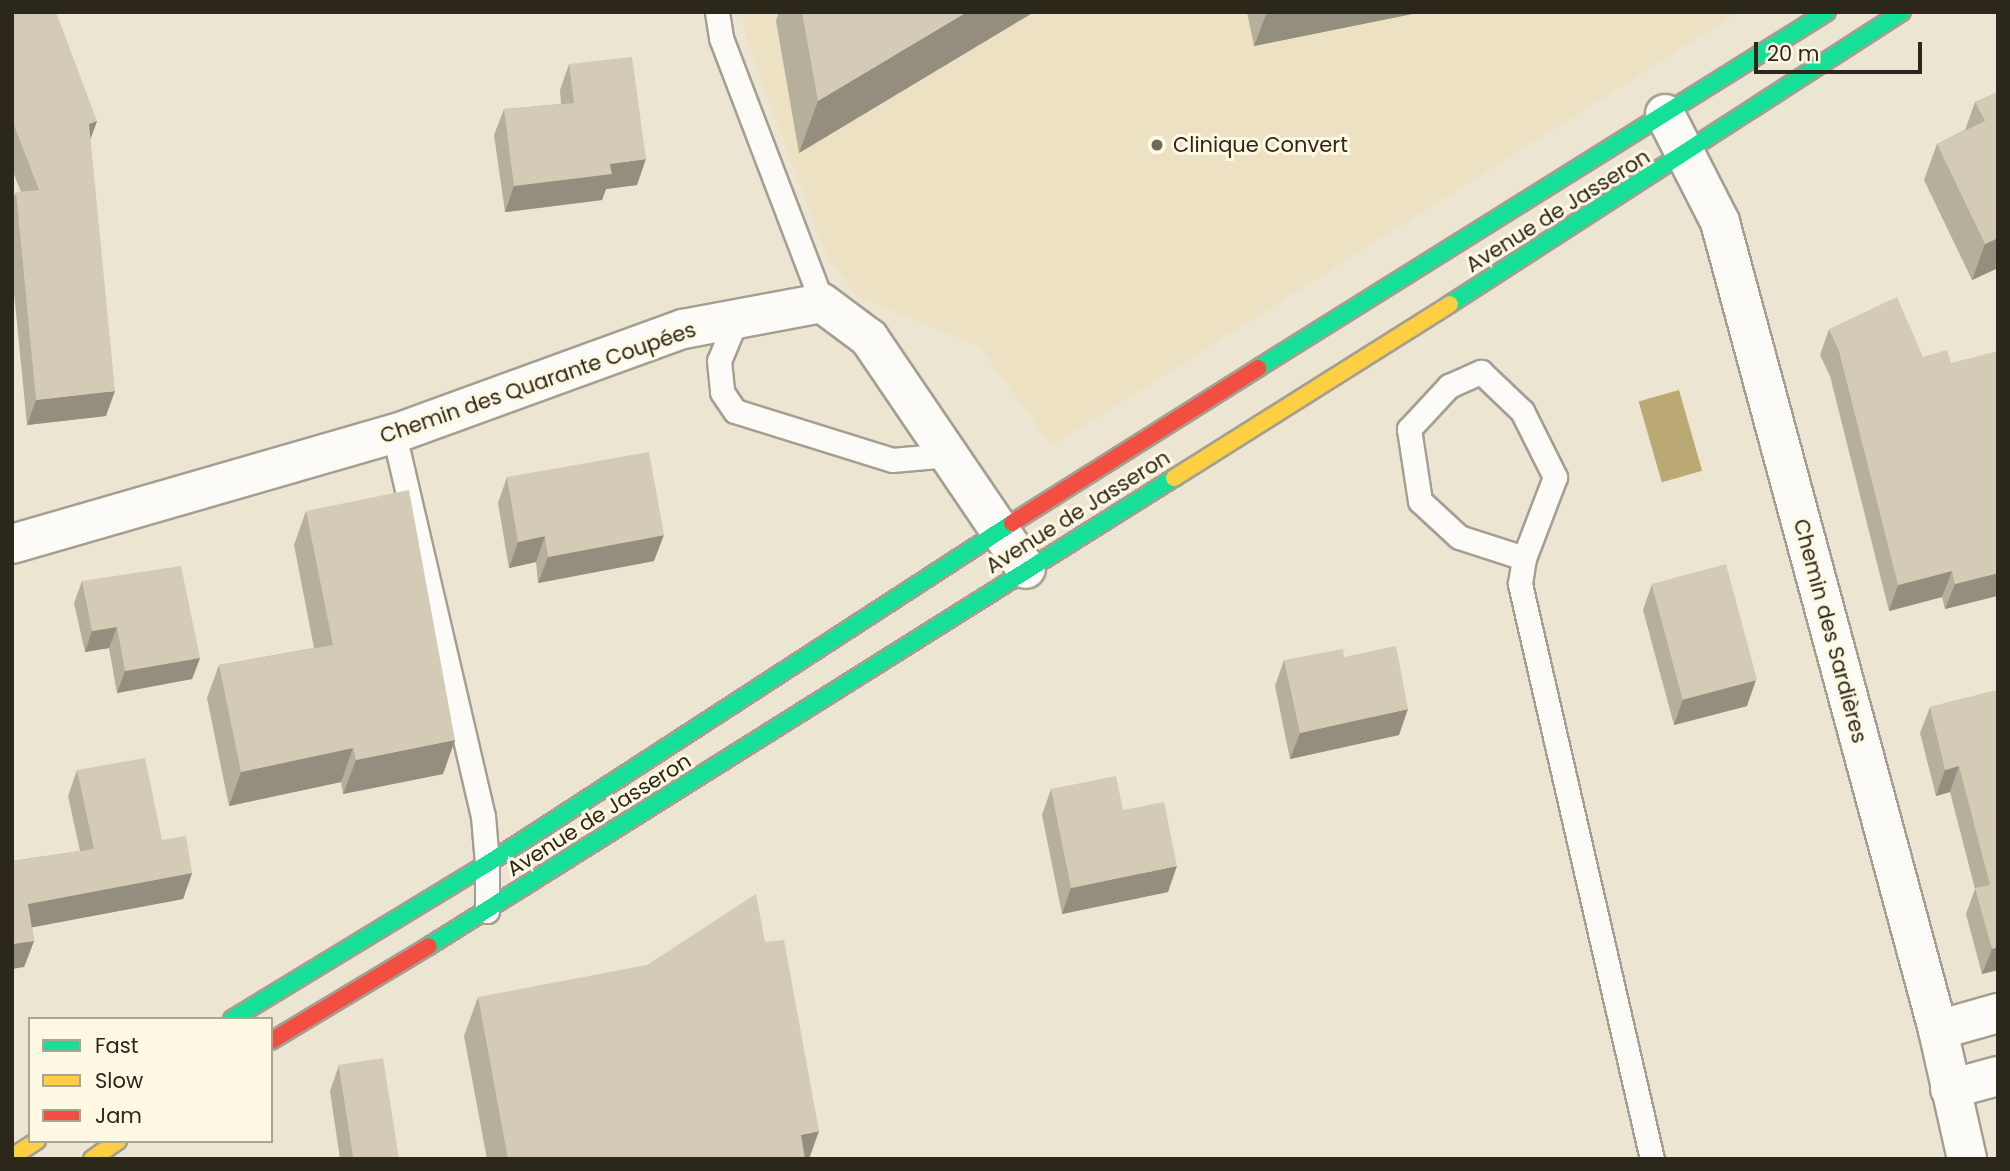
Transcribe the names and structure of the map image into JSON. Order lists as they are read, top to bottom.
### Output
{
  "streets": {
    "main road": ["Avenue de Jasseron"],
    "street": ["Chemin des Quarante Coupées", "Chemin des Sardières"]
  },
  "crossings": [
    ["Avenue de Jasseron", "Chemin des Sardières"]
  ],
  "places": ["Clinique Convert"],
  "legend": ["Fast", "Slow", "Jam"],
  "scale_bar": "20 m"
}
